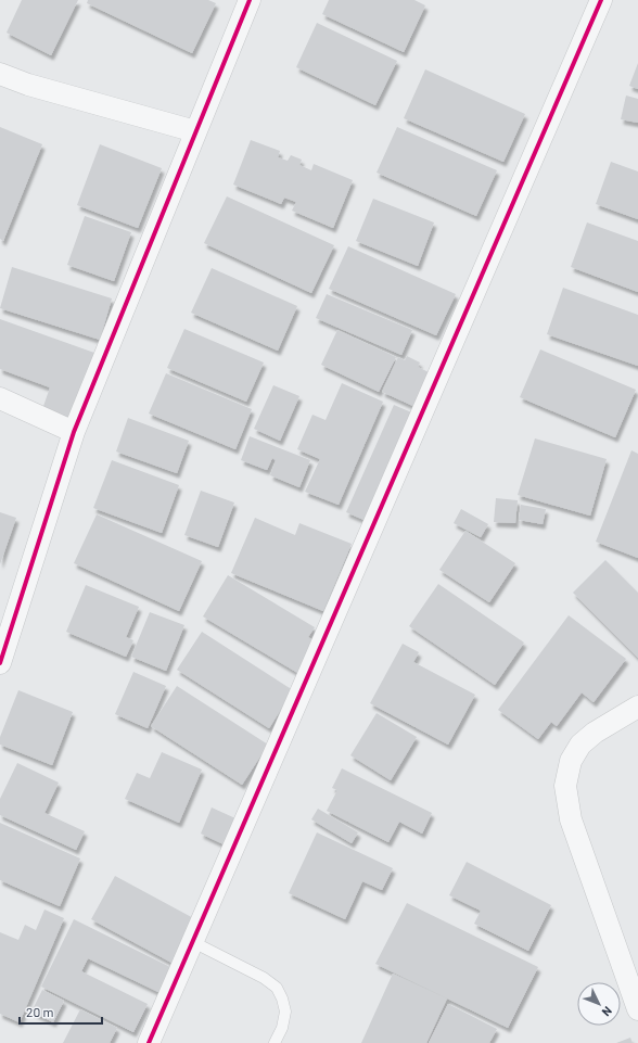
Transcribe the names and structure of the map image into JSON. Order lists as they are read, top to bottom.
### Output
{
  "scale_bar": "20 m",
  "north": "bottom right"
}
